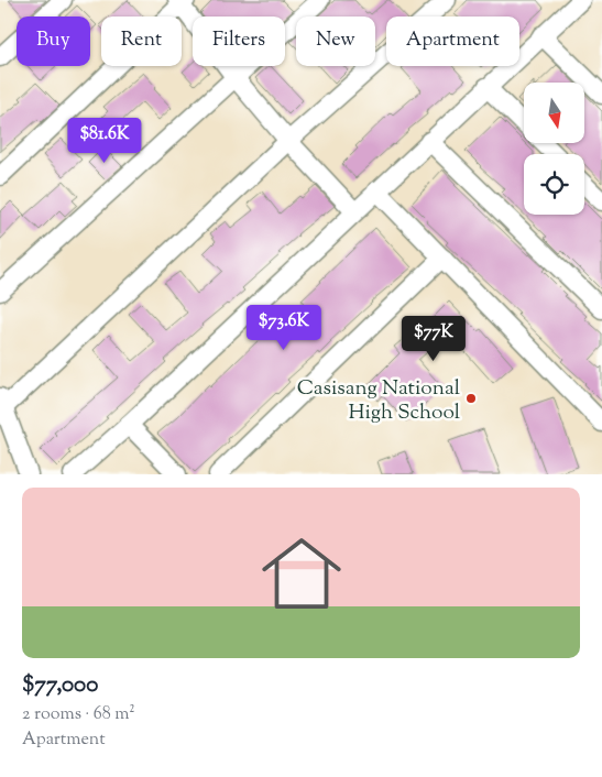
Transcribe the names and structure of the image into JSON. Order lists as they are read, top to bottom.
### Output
{
  "places": ["Casisang National High School"],
  "north": "bottom",
  "page": {
    "chip": [
      "Buy",
      "Rent",
      "Filters",
      "New",
      "Apartment"
    ],
    "price": ["$81.6K", "$73.6K", "$77K"],
    "list": [
      {
        "name": "$77,000",
        "note": "2 rooms · 68 m² · Apartment"
      }
    ]
  }
}
